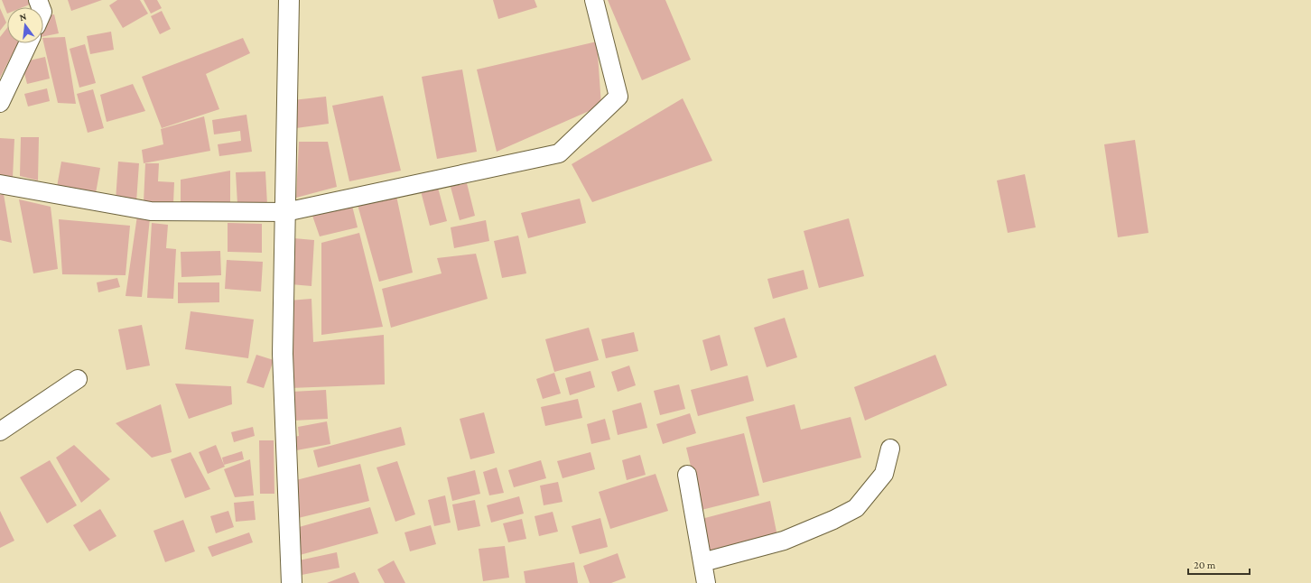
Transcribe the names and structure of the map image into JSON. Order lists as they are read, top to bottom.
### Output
{
  "scale_bar": "20 m",
  "north": "top"
}
